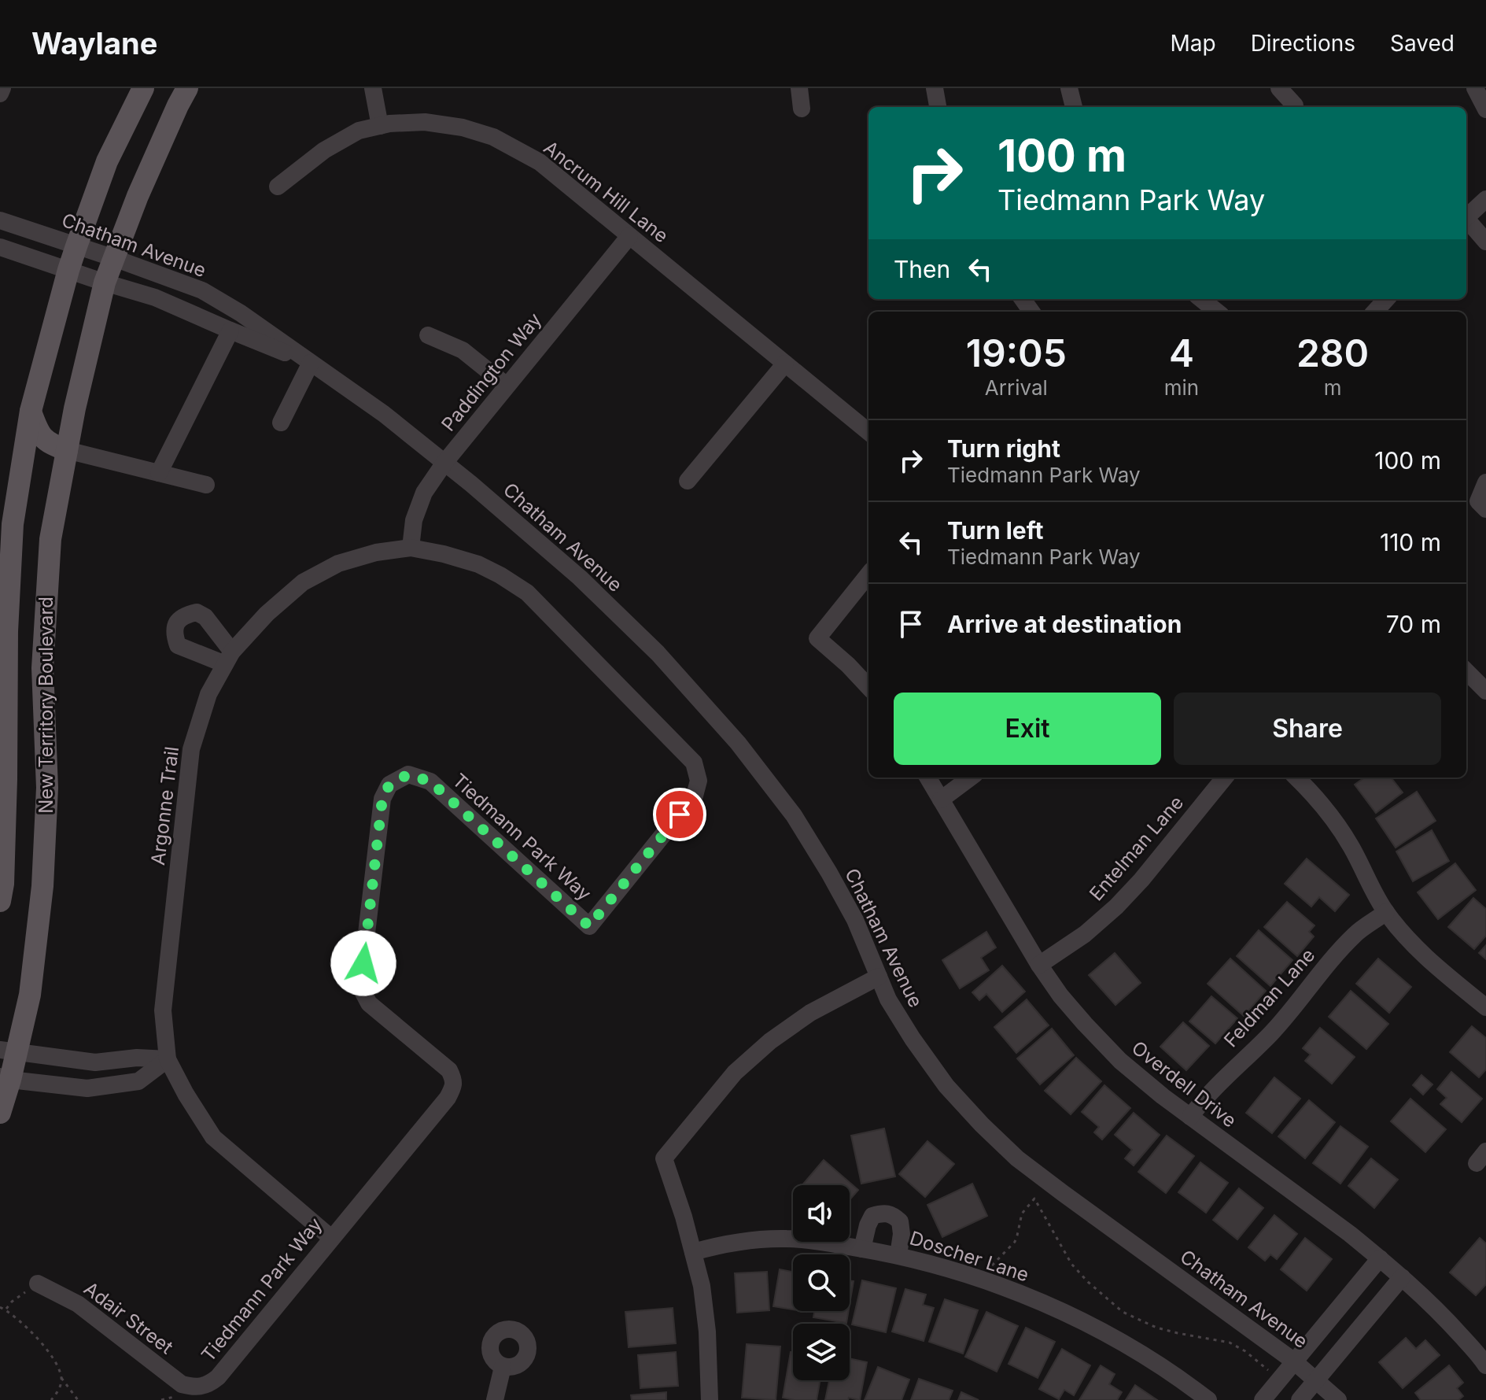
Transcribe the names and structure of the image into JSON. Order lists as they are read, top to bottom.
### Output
{
  "streets": {
    "main road": ["New Territory Boulevard"],
    "street": [
      "Ancrum Hill Lane",
      "Chatham Avenue",
      "Paddington Way",
      "Argonne Trail",
      "Tiedmann Park Way",
      "Entelman Lane",
      "Feldman Lane",
      "Overdell Drive",
      "Doscher Lane",
      "Adair Street"
    ]
  },
  "crossings": [
    ["Ancrum Hill Lane", "Paddington Way"],
    ["Chatham Avenue", "Paddington Way"],
    ["Chatham Avenue", "New Territory Boulevard"],
    ["Paddington Way", "Argonne Trail"],
    ["Argonne Trail", "Tiedmann Park Way"],
    ["Tiedmann Park Way", "Adair Street"],
    ["Entelman Lane", "Overdell Drive"],
    ["Feldman Lane", "Overdell Drive"]
  ],
  "page": {
    "header": "Waylane",
    "nav": ["Map", "Directions", "Saved"],
    "turn": ["100 m", "Tiedmann Park Way"],
    "then": "Then",
    "eta": [
      "19:05",
      "Arrival",
      "4",
      "min",
      "280",
      "m"
    ],
    "list": [
      {
        "name": "Turn right",
        "note": "Tiedmann Park Way",
        "value": "100 m"
      },
      {
        "name": "Turn left",
        "note": "Tiedmann Park Way",
        "value": "110 m"
      },
      {
        "name": "Arrive at destination",
        "value": "70 m"
      }
    ],
    "buttons": ["Exit", "Share"]
  }
}
